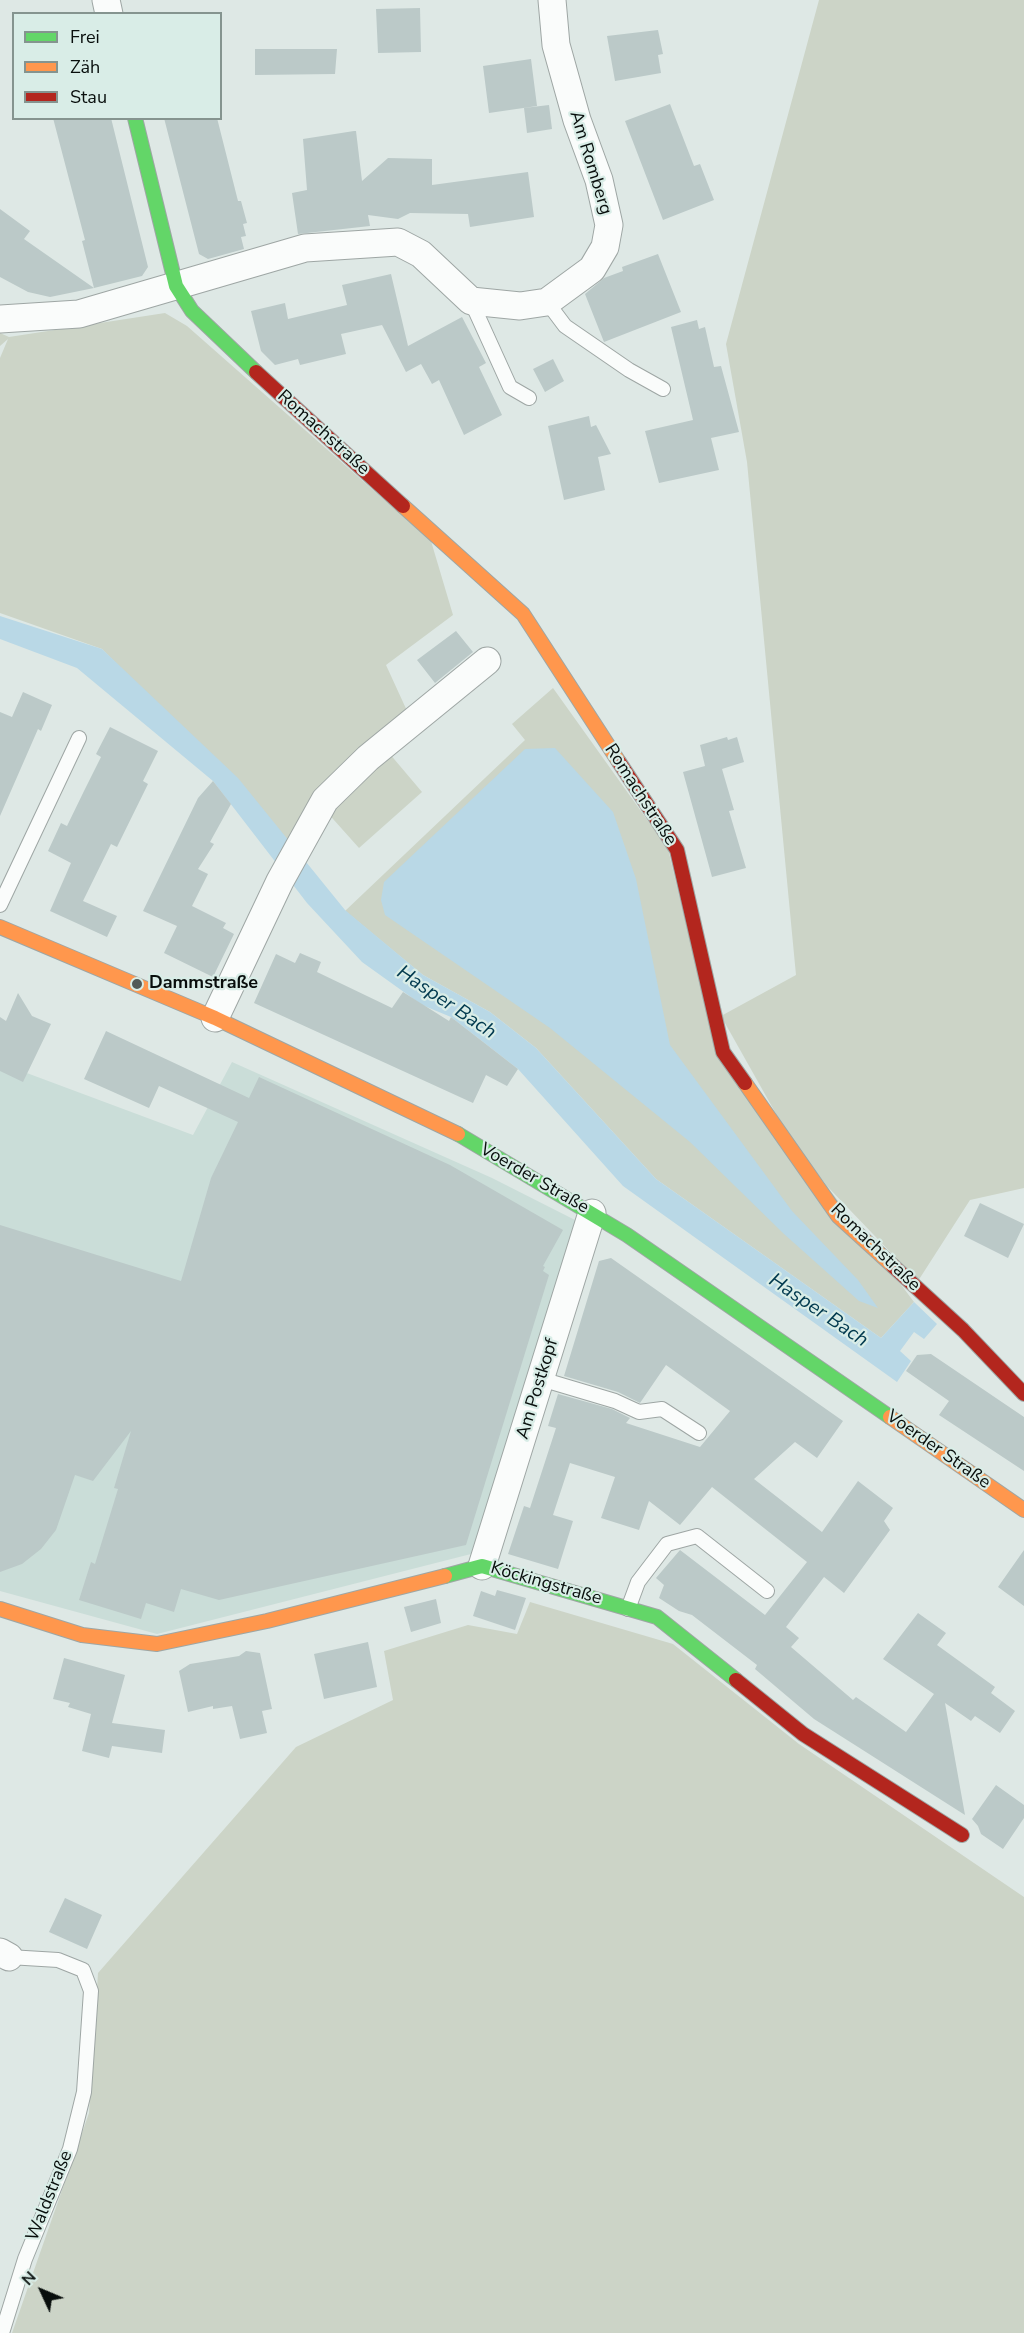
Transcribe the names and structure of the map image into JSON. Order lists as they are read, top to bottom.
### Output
{
  "streets": {
    "street": [
      "Am Romberg",
      "Romachstraße",
      "Voerder Straße",
      "Am Postkopf",
      "Köckingstraße"
    ],
    "lane": ["Waldstraße"]
  },
  "crossings": [
    ["Voerder Straße", "Am Postkopf"],
    ["Am Postkopf", "Köckingstraße"]
  ],
  "water": ["Hasper Bach"],
  "places": ["Dammstraße"],
  "legend": ["Frei", "Zäh", "Stau"],
  "north": "top left"
}
